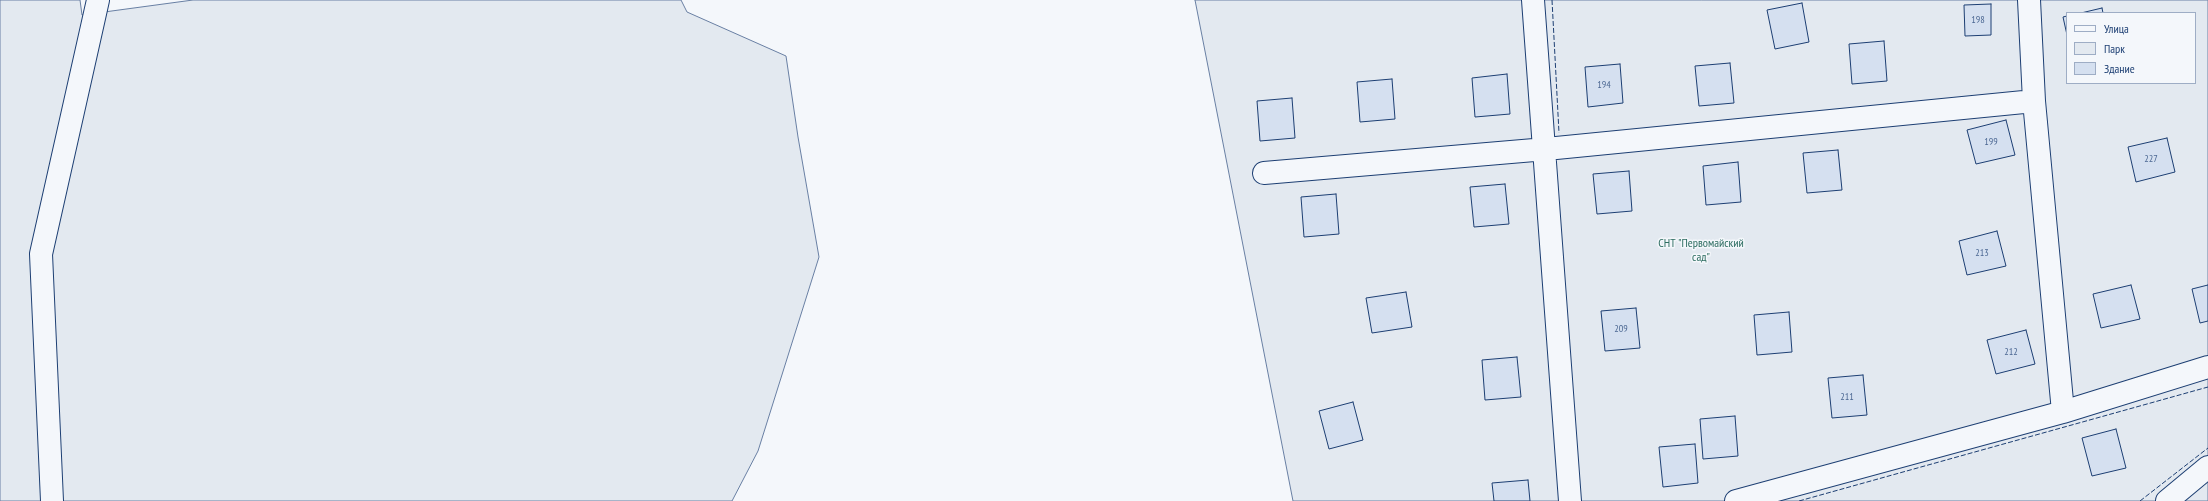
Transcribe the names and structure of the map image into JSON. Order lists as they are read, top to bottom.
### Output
{
  "parks": ["СНТ \"Первомайский сад\""],
  "house_numbers": [
    "198",
    "194",
    "199",
    "227",
    "213",
    "209",
    "212",
    "211"
  ],
  "legend": ["Улица", "Парк", "Здание"]
}
